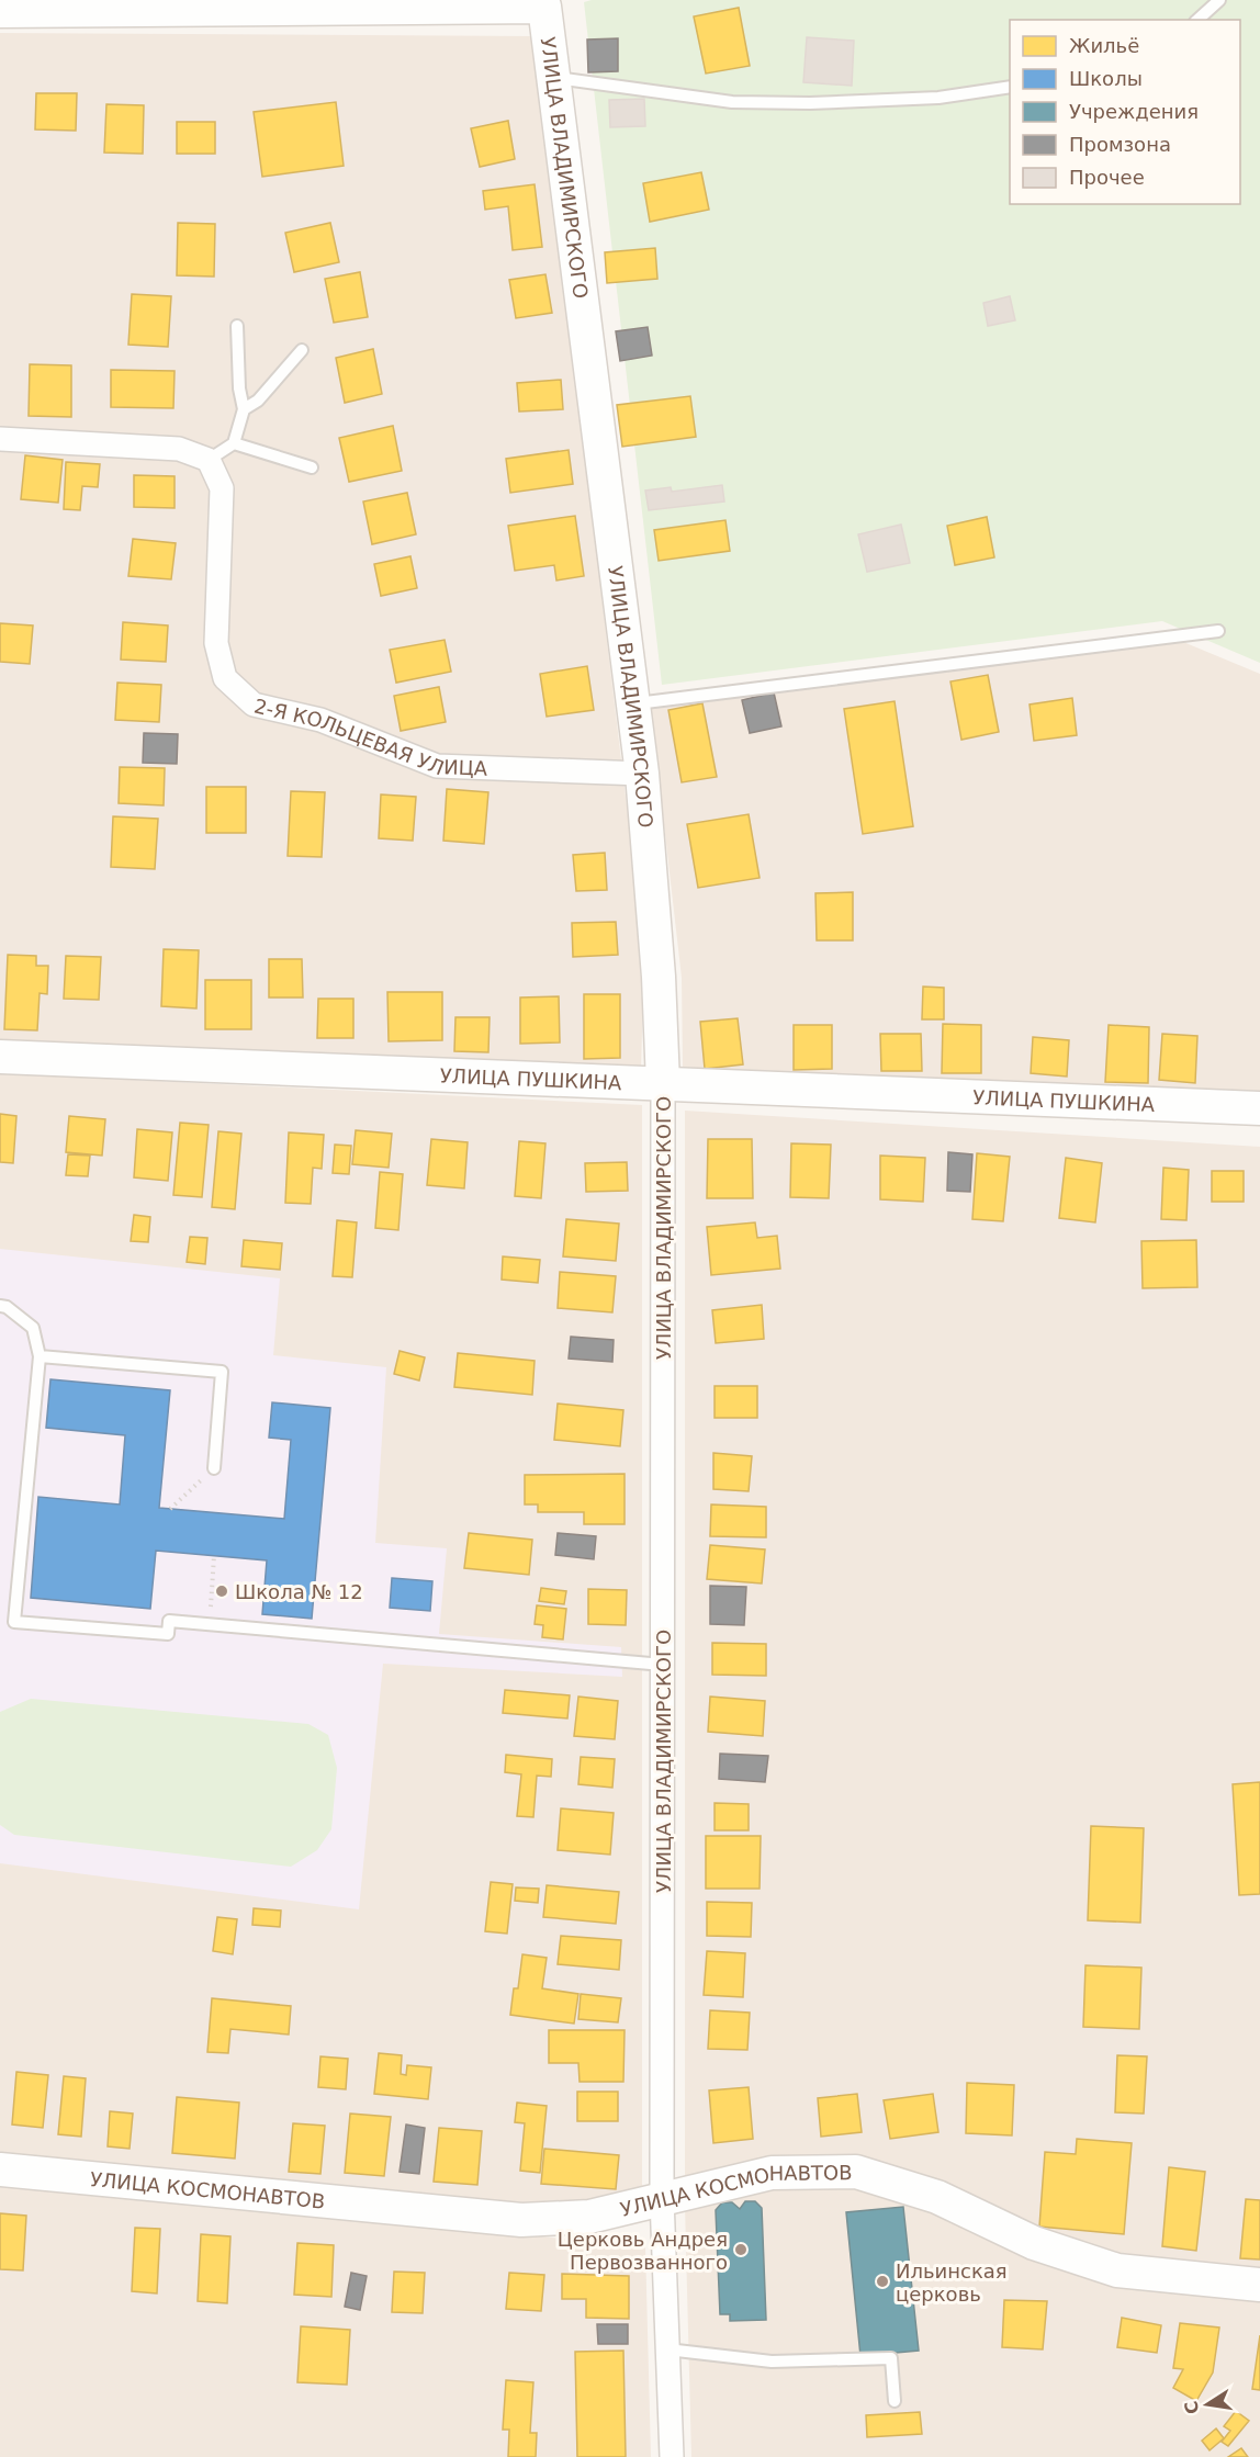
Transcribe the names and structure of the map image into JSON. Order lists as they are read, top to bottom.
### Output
{
  "streets": {
    "street": [
      "УЛИЦА ВЛАДИМИРСКОГО",
      "2-Я КОЛЬЦЕВАЯ УЛИЦА",
      "УЛИЦА ПУШКИНА",
      "УЛИЦА КОСМОНАВТОВ"
    ]
  },
  "crossings": [
    ["УЛИЦА ВЛАДИМИРСКОГО", "2-Я КОЛЬЦЕВАЯ УЛИЦА"],
    ["УЛИЦА ВЛАДИМИРСКОГО", "УЛИЦА ПУШКИНА"],
    ["УЛИЦА ВЛАДИМИРСКОГО", "УЛИЦА КОСМОНАВТОВ"]
  ],
  "places": ["Школа № 12", "Церковь Андрея Первозванного", "Ильинская церковь"],
  "legend": [
    "Жильё",
    "Школы",
    "Учреждения",
    "Промзона",
    "Прочее"
  ],
  "north": "left"
}
